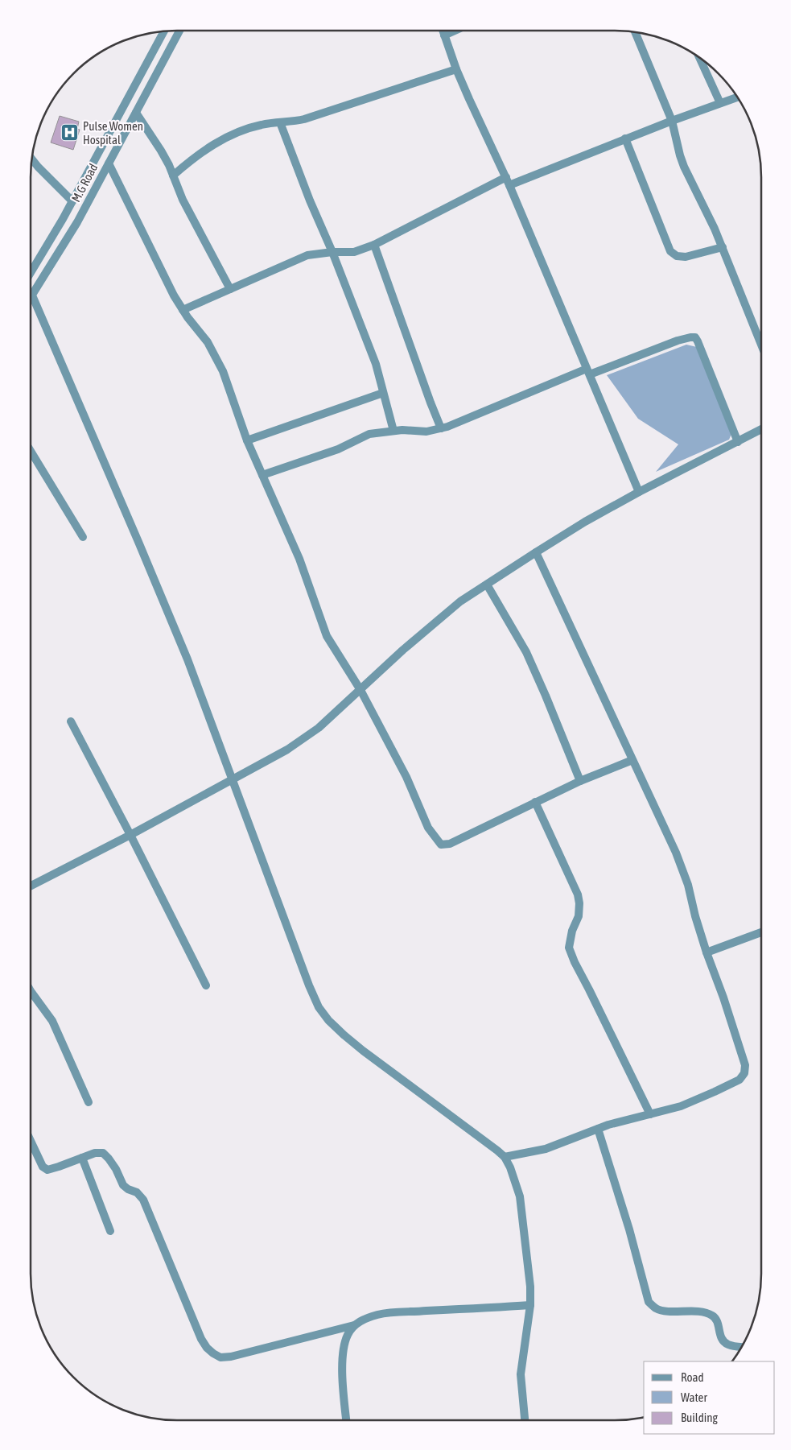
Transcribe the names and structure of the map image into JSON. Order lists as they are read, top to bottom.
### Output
{
  "streets": {
    "street": ["M.G Road"]
  },
  "places": {
    "hospital": ["Pulse Women Hospital"]
  },
  "legend": ["Road", "Water", "Building"]
}
